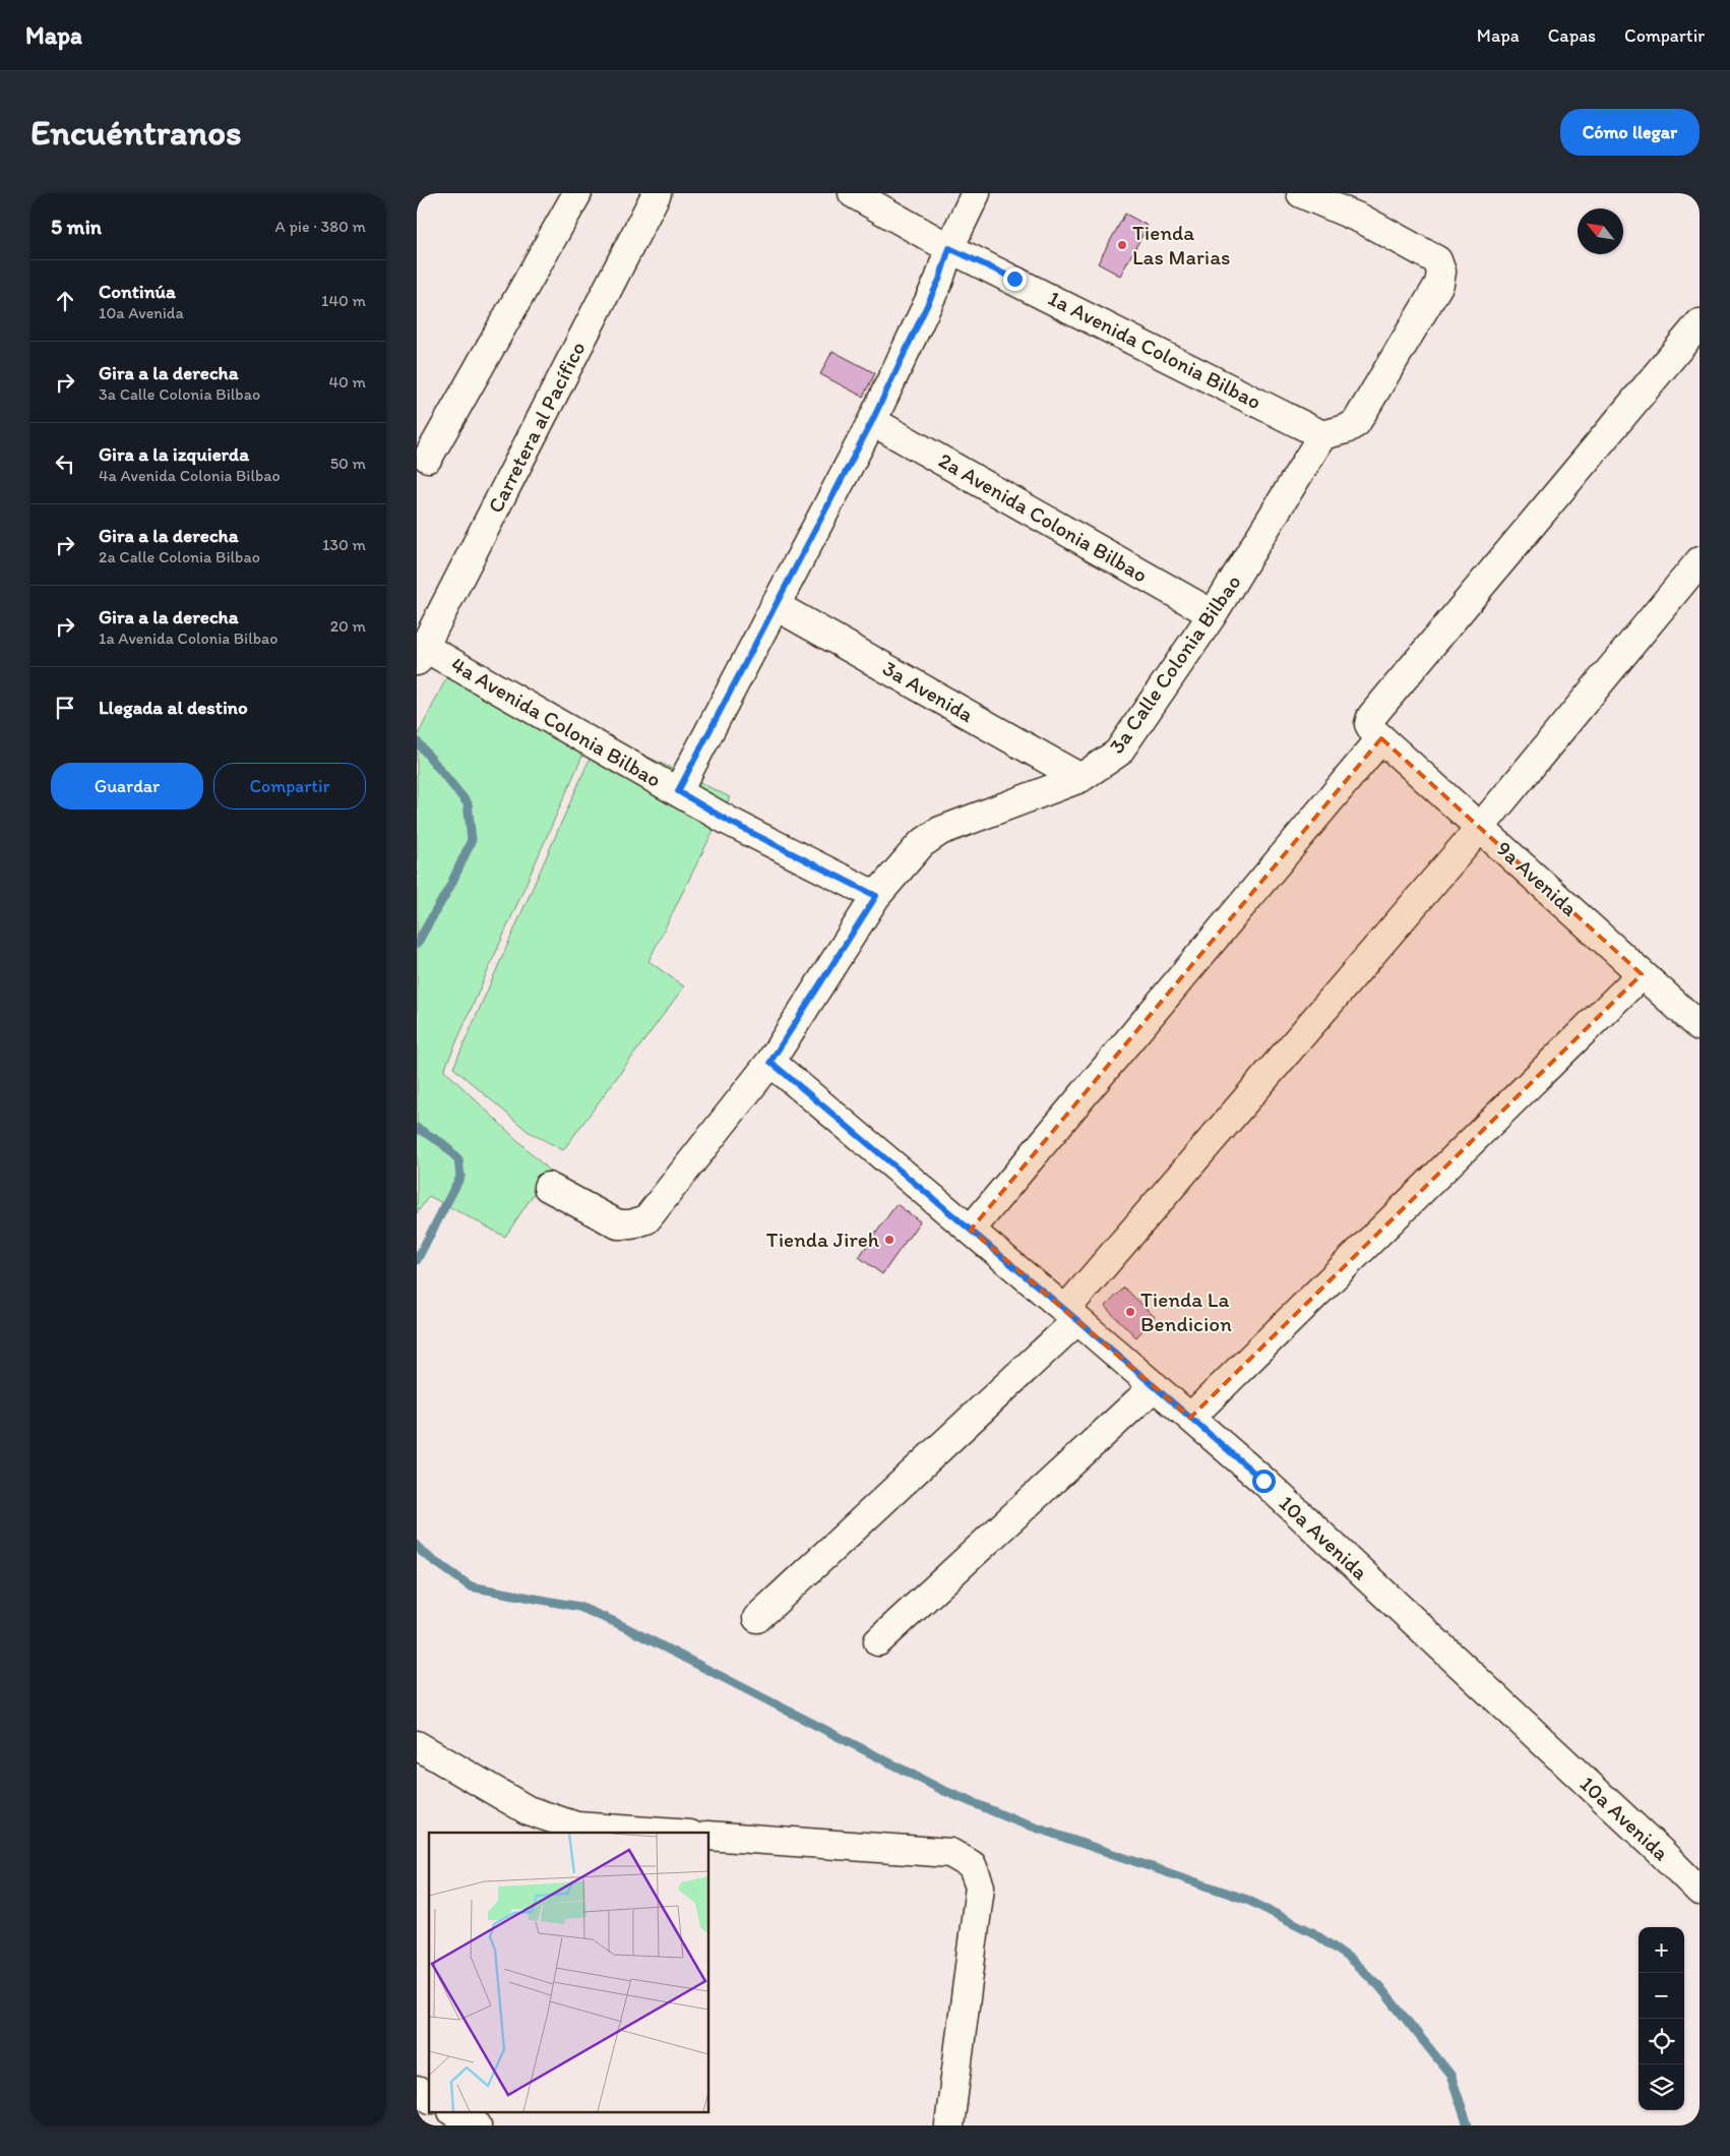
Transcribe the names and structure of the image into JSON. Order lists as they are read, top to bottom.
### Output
{
  "streets": {
    "main road": [
      "1a Avenida Colonia Bilbao",
      "Carretera al Pacífico",
      "2a Avenida Colonia Bilbao",
      "3a Calle Colonia Bilbao",
      "3a Avenida",
      "4a Avenida Colonia Bilbao",
      "9a Avenida",
      "10a Avenida"
    ]
  },
  "crossings": [
    ["1a Avenida Colonia Bilbao", "3a Calle Colonia Bilbao"],
    ["Carretera al Pacífico", "4a Avenida Colonia Bilbao"],
    ["2a Avenida Colonia Bilbao", "3a Calle Colonia Bilbao"],
    ["3a Calle Colonia Bilbao", "3a Avenida"],
    ["3a Calle Colonia Bilbao", "4a Avenida Colonia Bilbao"],
    ["3a Calle Colonia Bilbao", "10a Avenida"]
  ],
  "places": ["Tienda Las Marias", "Tienda Jireh", "Tienda La Bendicion"],
  "north": "top left",
  "page": {
    "header": "Mapa",
    "nav": ["Mapa", "Capas", "Compartir"],
    "buttons": [
      "Cómo llegar",
      ["Guardar", "Compartir"]
    ],
    "title": "Encuéntranos",
    "heading": ["5 min", "A pie · 380 m"],
    "list": [
      ["Continúa", "10a Avenida", "140 m"],
      ["Gira a la derecha", "3a Calle Colonia Bilbao", "40 m"],
      ["Gira a la izquierda", "4a Avenida Colonia Bilbao", "50 m"],
      ["Gira a la derecha", "2a Calle Colonia Bilbao", "130 m"],
      ["Gira a la derecha", "1a Avenida Colonia Bilbao", "20 m"],
      "Llegada al destino"
    ],
    "map_buttons": ["+", "−"]
  }
}
